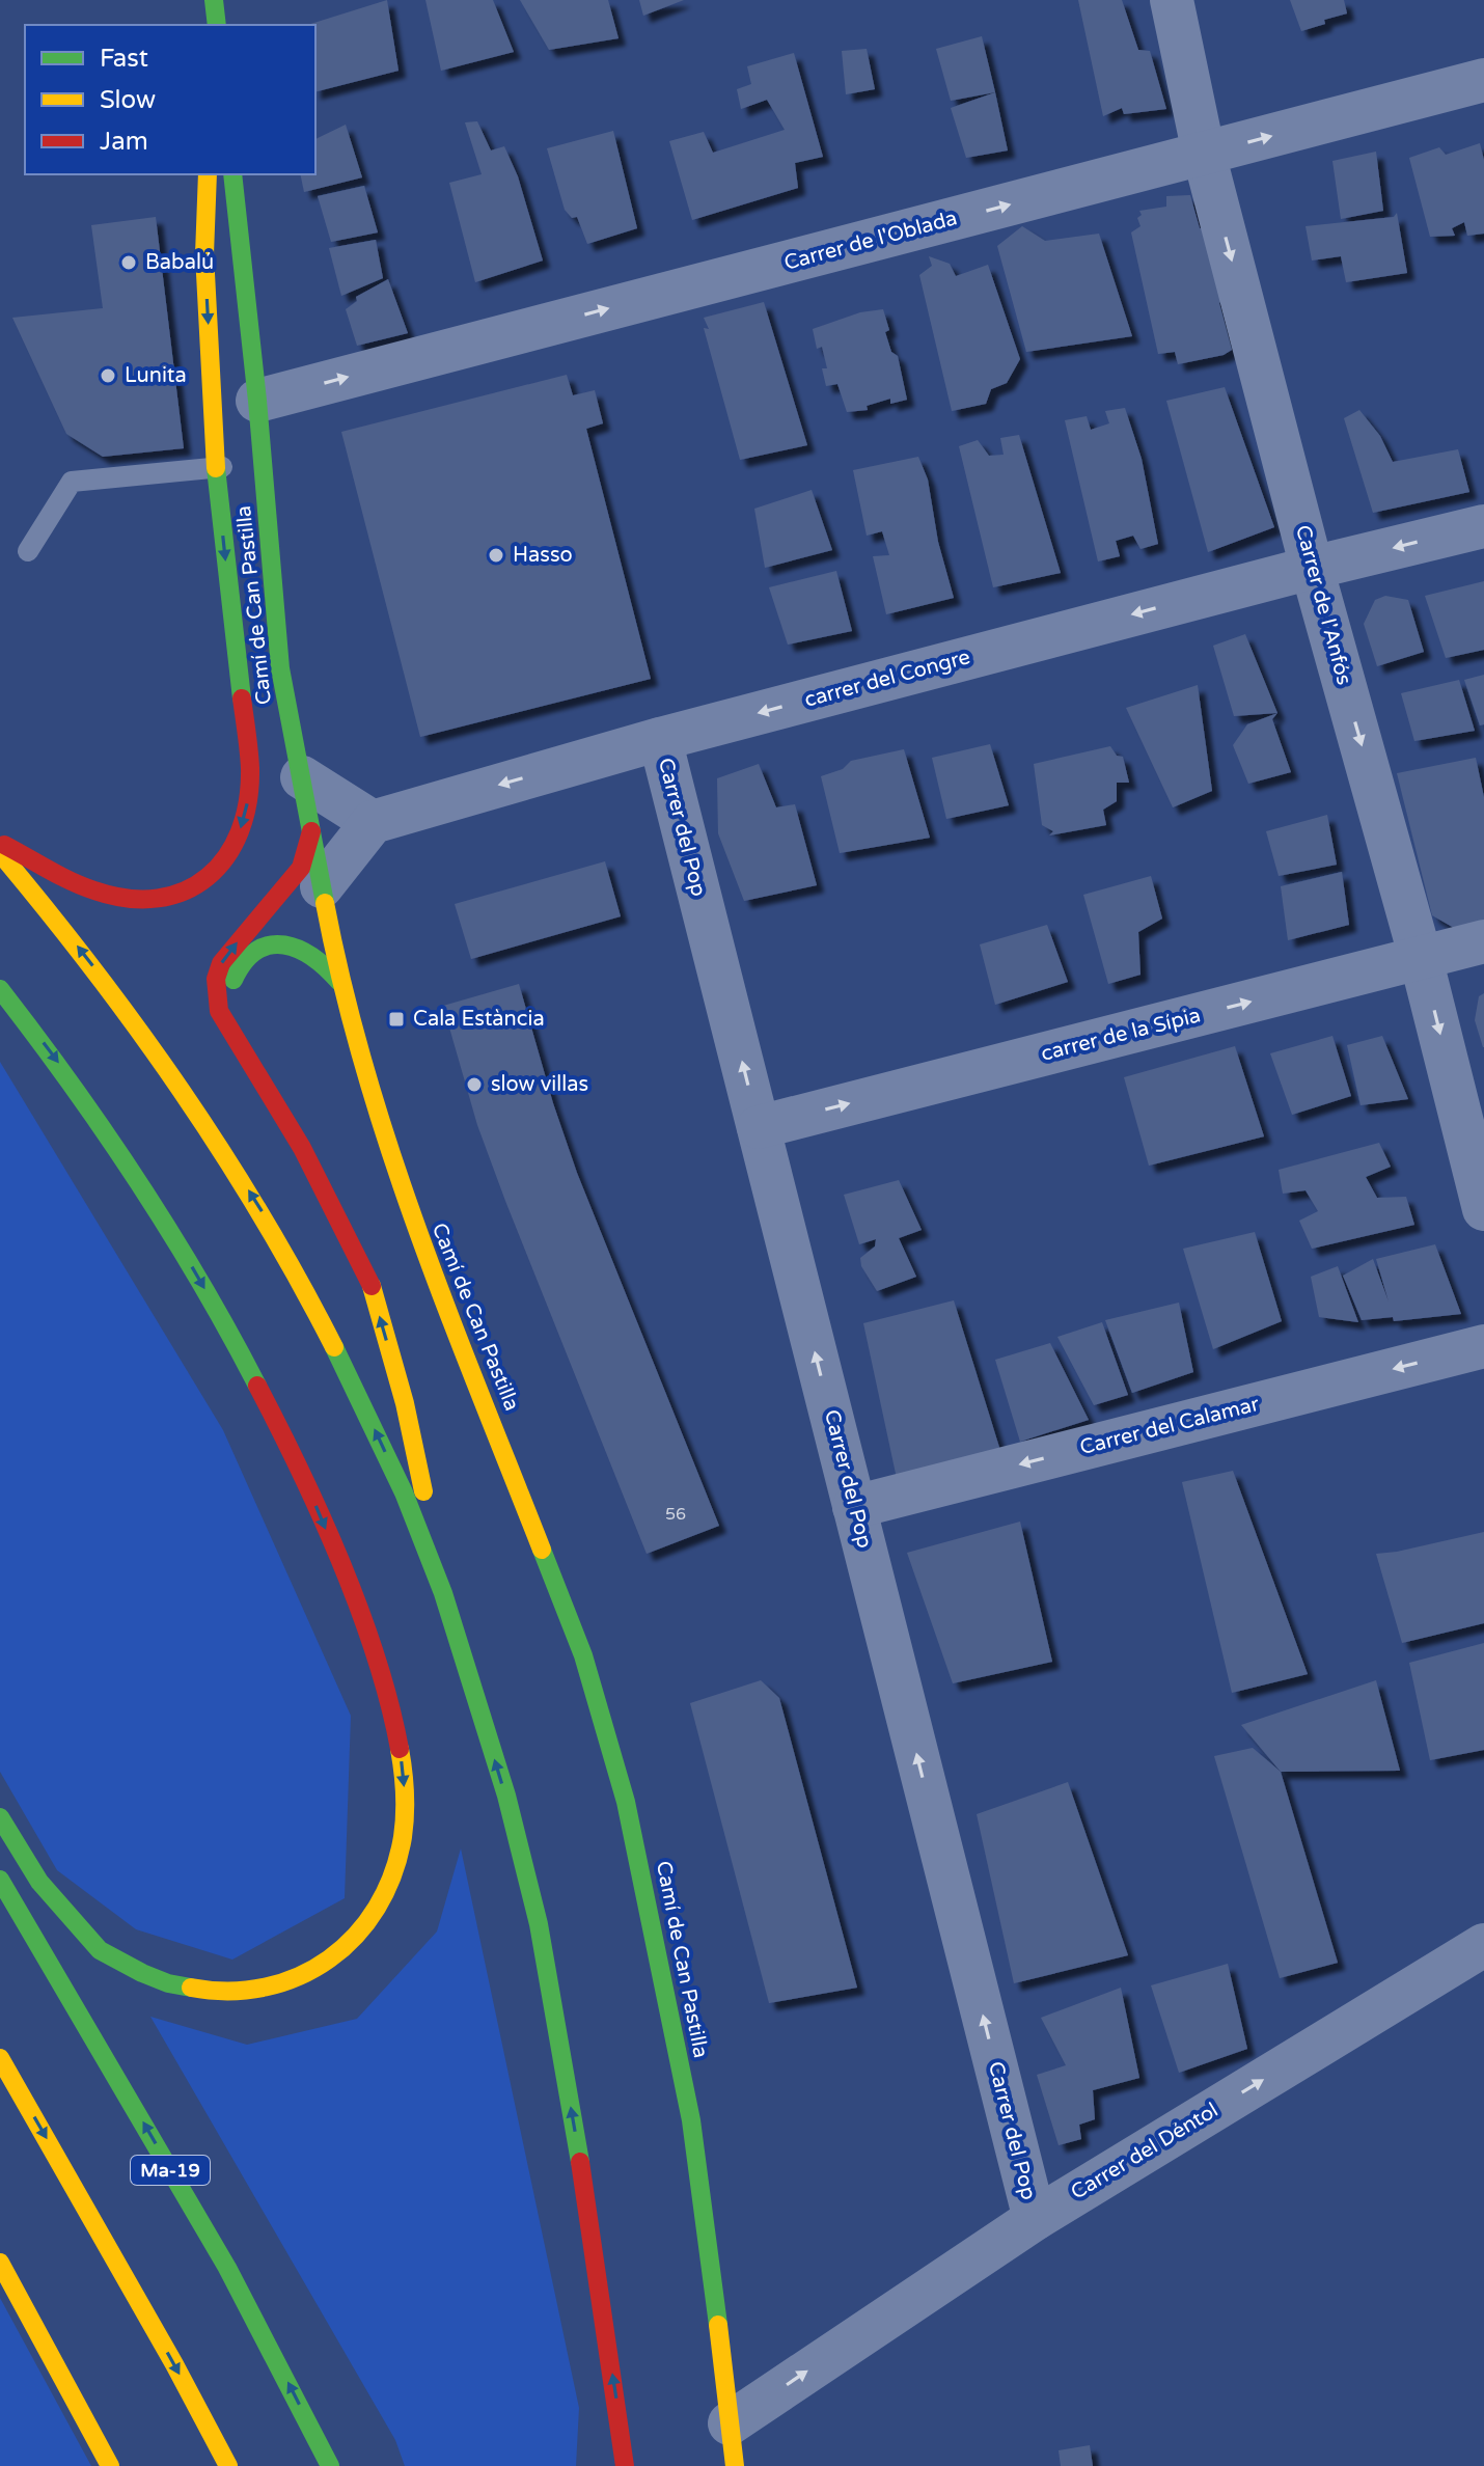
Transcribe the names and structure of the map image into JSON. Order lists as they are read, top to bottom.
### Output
{
  "streets": {
    "main road": ["Camí de Can Pastilla", "Ma-19"],
    "street": [
      "Carrer de l'Oblada",
      "Carrer de l'Anfós",
      "carrer del Congre",
      "Carrer del Pop",
      "carrer de la Sípia",
      "Carrer del Calamar",
      "Carrer del Déntol"
    ]
  },
  "crossings": [
    ["Carrer de l'Oblada", "Camí de Can Pastilla"],
    ["Carrer de l'Oblada", "Carrer de l'Anfós"],
    ["Camí de Can Pastilla", "Carrer del Déntol"],
    ["Carrer de l'Anfós", "carrer del Congre"],
    ["Carrer de l'Anfós", "carrer de la Sípia"],
    ["carrer del Congre", "Carrer del Pop"],
    ["Carrer del Pop", "carrer de la Sípia"],
    ["Carrer del Pop", "Carrer del Calamar"],
    ["Carrer del Pop", "Carrer del Déntol"]
  ],
  "one_way": [
    "Carrer de l'Oblada",
    "Carrer de l'Anfós",
    "carrer del Congre",
    "Carrer del Pop",
    "carrer de la Sípia",
    "Carrer del Calamar",
    "Carrer del Déntol"
  ],
  "places": {
    "other": [
      "Babalú",
      "Lunita",
      "Hasso",
      "slow villas"
    ],
    "transit": ["Cala Estància"]
  },
  "house_numbers": ["56"],
  "legend": ["Fast", "Slow", "Jam"]
}
